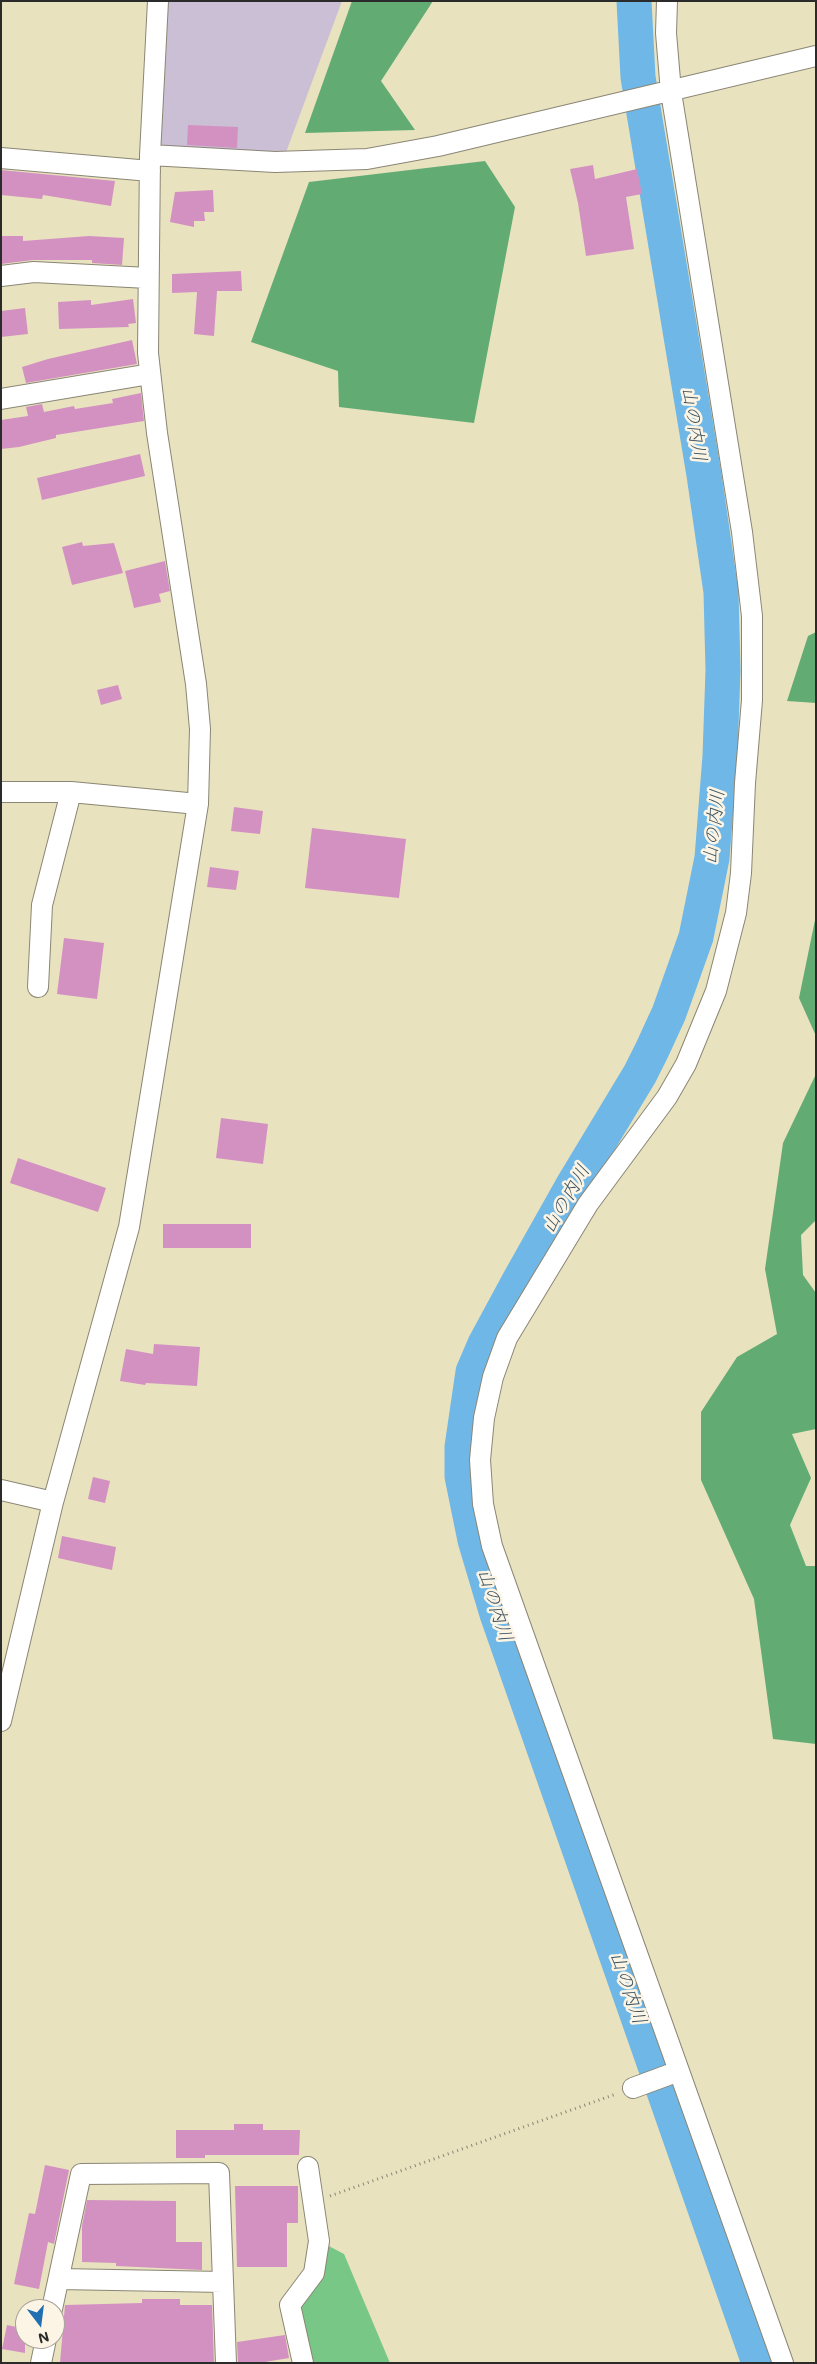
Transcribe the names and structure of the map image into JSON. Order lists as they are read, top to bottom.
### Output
{
  "water": ["山の内川"],
  "north": "bottom"
}
